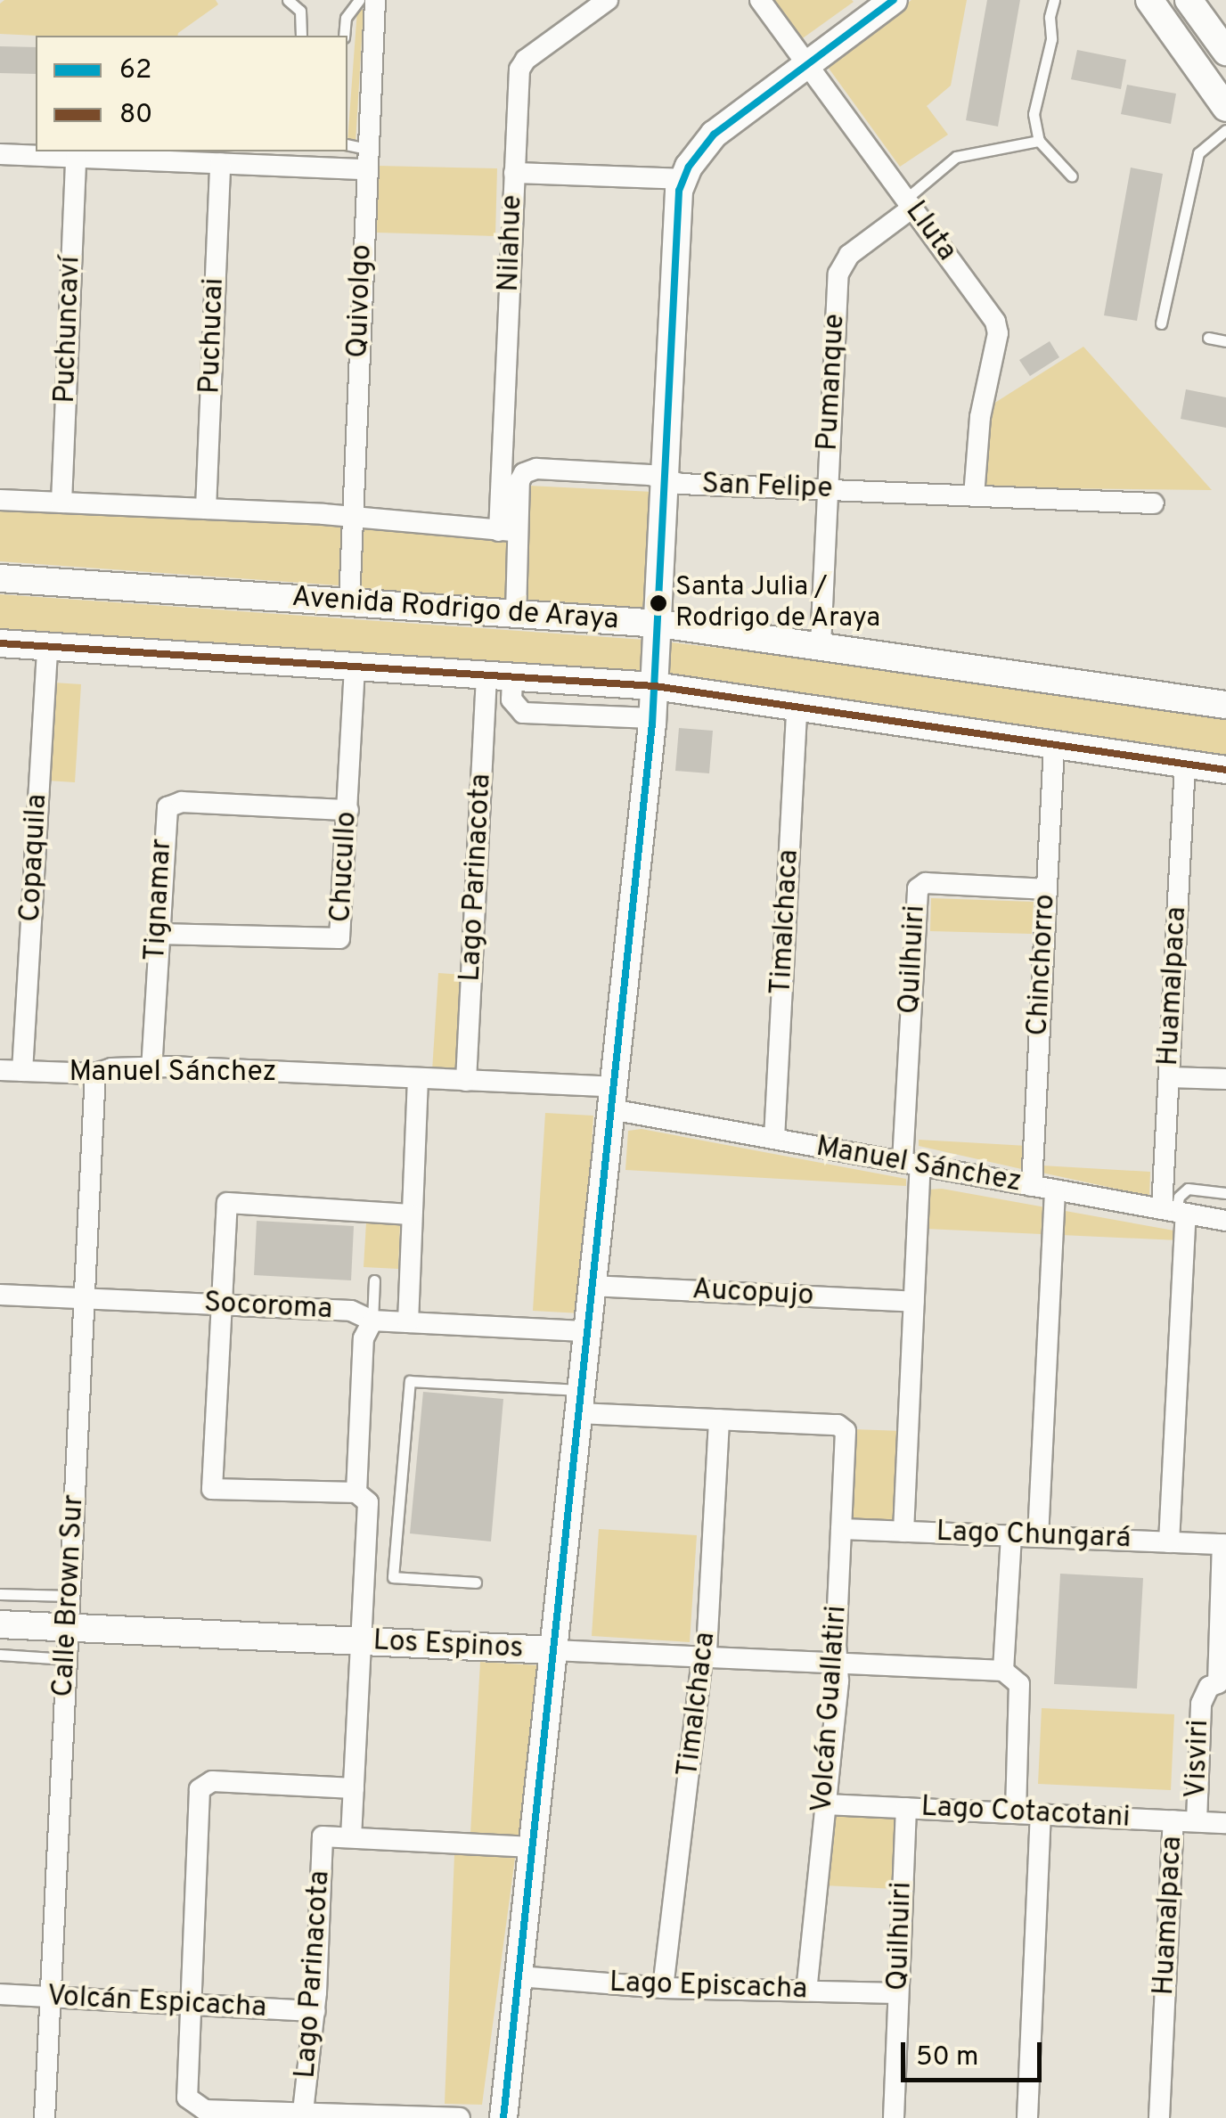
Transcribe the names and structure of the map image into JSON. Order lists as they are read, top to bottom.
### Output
{
  "streets": {
    "street": [
      "Lluta",
      "Nilahue",
      "Quivolgo",
      "Puchuncaví",
      "Puchucai",
      "Pumanque",
      "San Felipe",
      "Avenida Rodrigo de Araya",
      "Copaquila",
      "Chucullo",
      "Lago Parinacota",
      "Tignamar",
      "Timalchaca",
      "Quilhuiri",
      "Chinchorro",
      "Huamalpaca",
      "Manuel Sánchez",
      "Aucopujo",
      "Socoroma",
      "Lago Chungará",
      "Calle Brown Sur",
      "Los Espinos",
      "Volcán Guallatiri",
      "Visviri",
      "Lago Cotacotani",
      "Lago Episcacha",
      "Volcán Espicacha"
    ]
  },
  "crossings": [
    ["Lluta", "Pumanque"],
    ["Lluta", "San Felipe"],
    ["Nilahue", "San Felipe"],
    ["Quivolgo", "Avenida Rodrigo de Araya"],
    ["Pumanque", "San Felipe"],
    ["Pumanque", "Avenida Rodrigo de Araya"],
    ["San Felipe", "Avenida Rodrigo de Araya"],
    ["Copaquila", "Manuel Sánchez"],
    ["Chucullo", "Tignamar"],
    ["Lago Parinacota", "Manuel Sánchez"],
    ["Lago Parinacota", "Socoroma"],
    ["Lago Parinacota", "Los Espinos"],
    ["Lago Parinacota", "Volcán Espicacha"],
    ["Tignamar", "Manuel Sánchez"],
    ["Timalchaca", "Manuel Sánchez"],
    ["Timalchaca", "Los Espinos"],
    ["Timalchaca", "Volcán Guallatiri"],
    ["Timalchaca", "Lago Episcacha"],
    ["Quilhuiri", "Chinchorro"],
    ["Quilhuiri", "Manuel Sánchez"],
    ["Quilhuiri", "Aucopujo"],
    ["Quilhuiri", "Lago Chungará"],
    ["Quilhuiri", "Lago Cotacotani"],
    ["Quilhuiri", "Lago Episcacha"],
    ["Chinchorro", "Manuel Sánchez"],
    ["Huamalpaca", "Manuel Sánchez"],
    ["Huamalpaca", "Lago Chungará"],
    ["Huamalpaca", "Lago Cotacotani"],
    ["Manuel Sánchez", "Calle Brown Sur"],
    ["Socoroma", "Calle Brown Sur"],
    ["Lago Chungará", "Volcán Guallatiri"],
    ["Lago Chungará", "Visviri"],
    ["Calle Brown Sur", "Los Espinos"],
    ["Calle Brown Sur", "Volcán Espicacha"],
    ["Los Espinos", "Volcán Guallatiri"],
    ["Volcán Guallatiri", "Lago Cotacotani"],
    ["Volcán Guallatiri", "Lago Episcacha"],
    ["Visviri", "Lago Cotacotani"]
  ],
  "places": ["Santa Julia / Rodrigo de Araya"],
  "lines": ["transit line 62", "transit line 80"],
  "legend": ["62", "80"],
  "scale_bar": "50 m"
}
